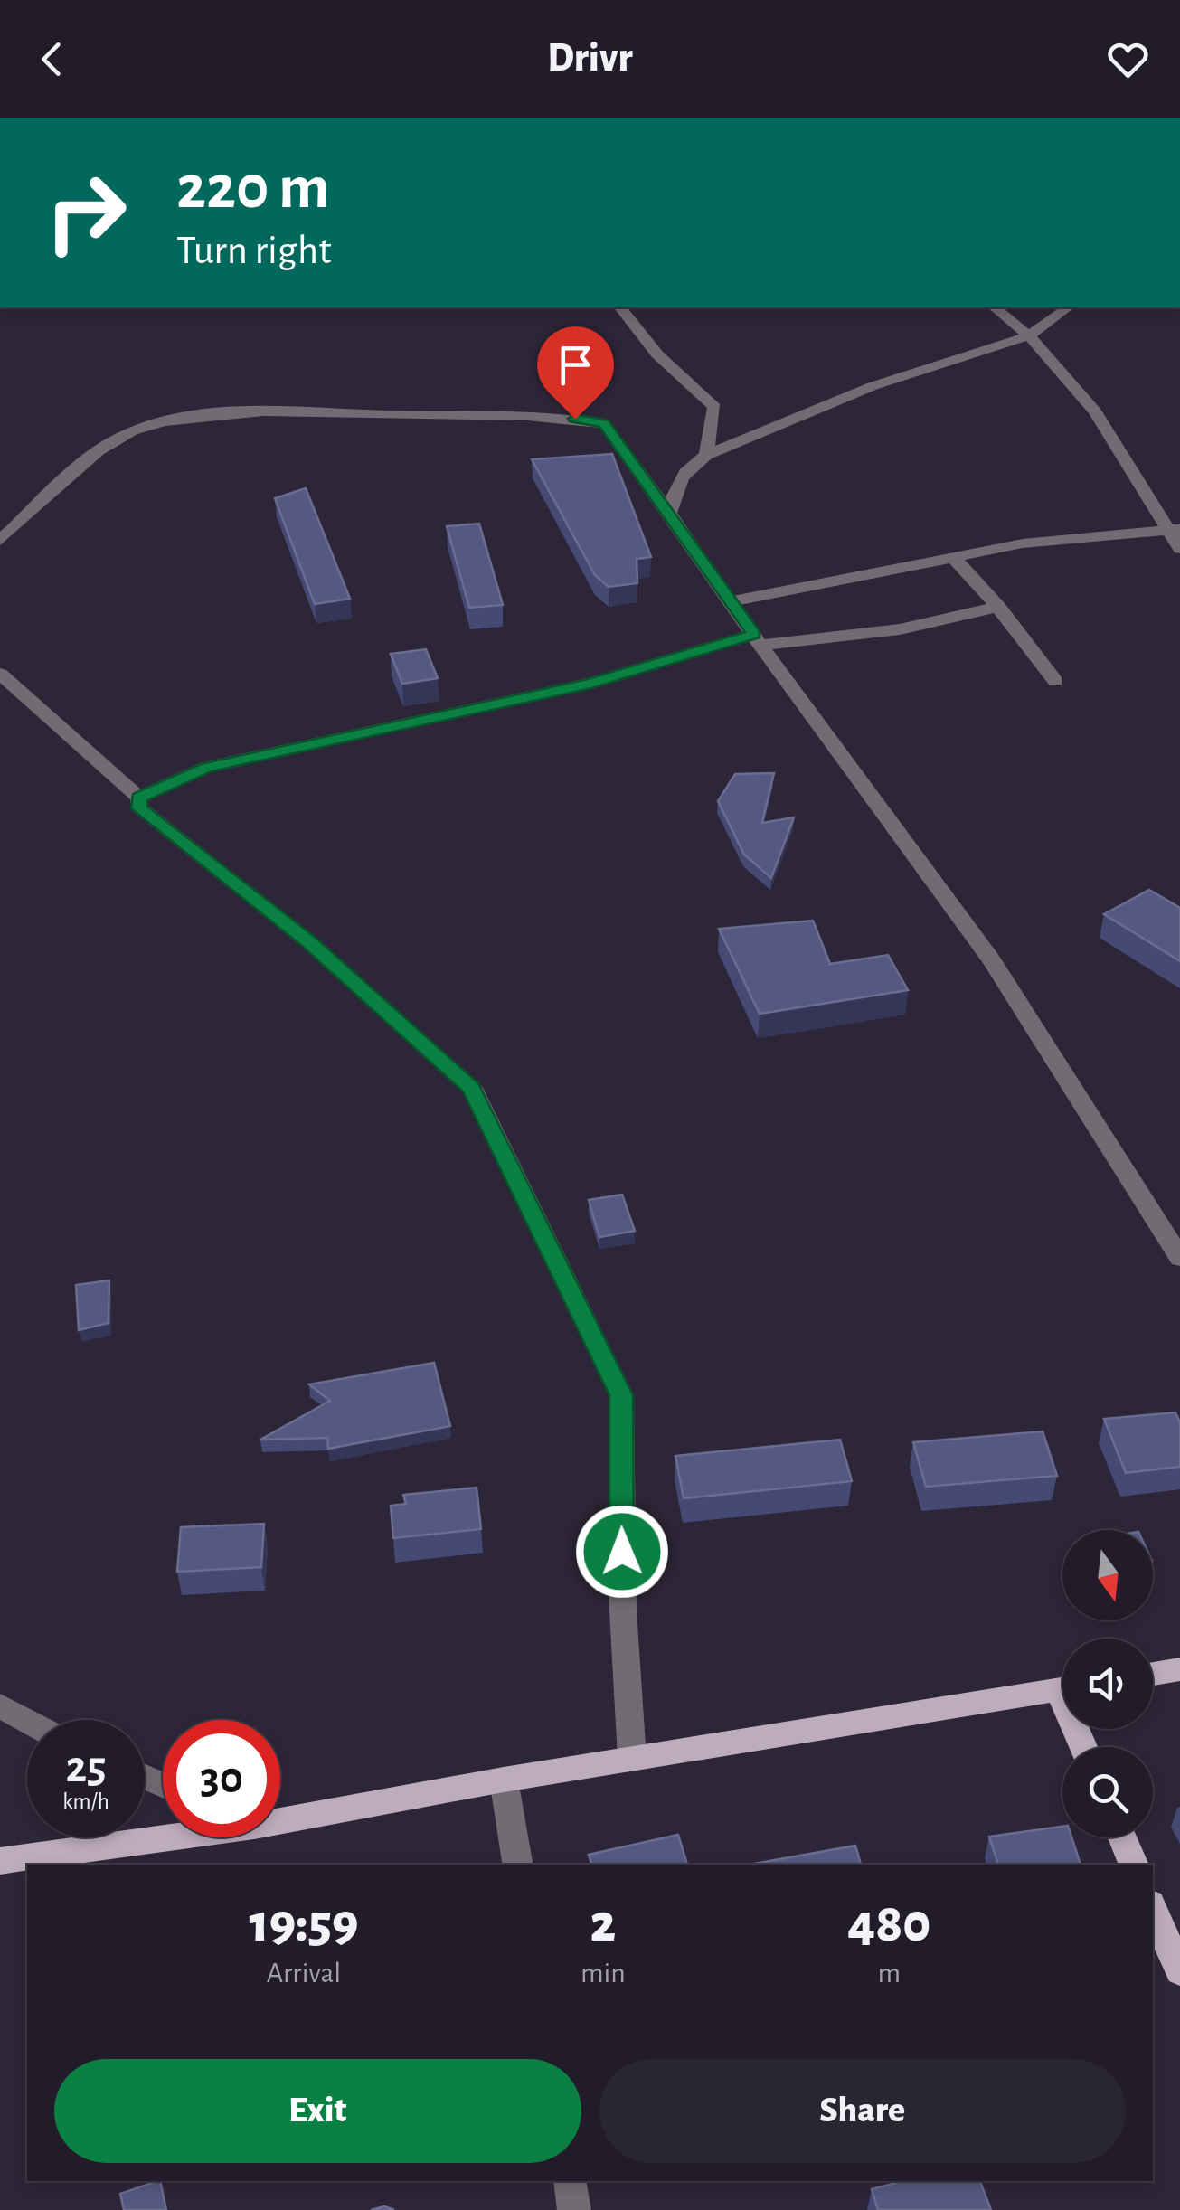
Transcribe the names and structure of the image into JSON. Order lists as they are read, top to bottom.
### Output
{
  "north": "bottom",
  "page": {
    "header": "Drivr",
    "turn": ["220 m", "Turn right"],
    "speed": "25 km/h",
    "limit": "30",
    "eta": [
      "19:59",
      "Arrival",
      "2",
      "min",
      "480",
      "m"
    ],
    "buttons": ["Exit", "Share"]
  }
}
